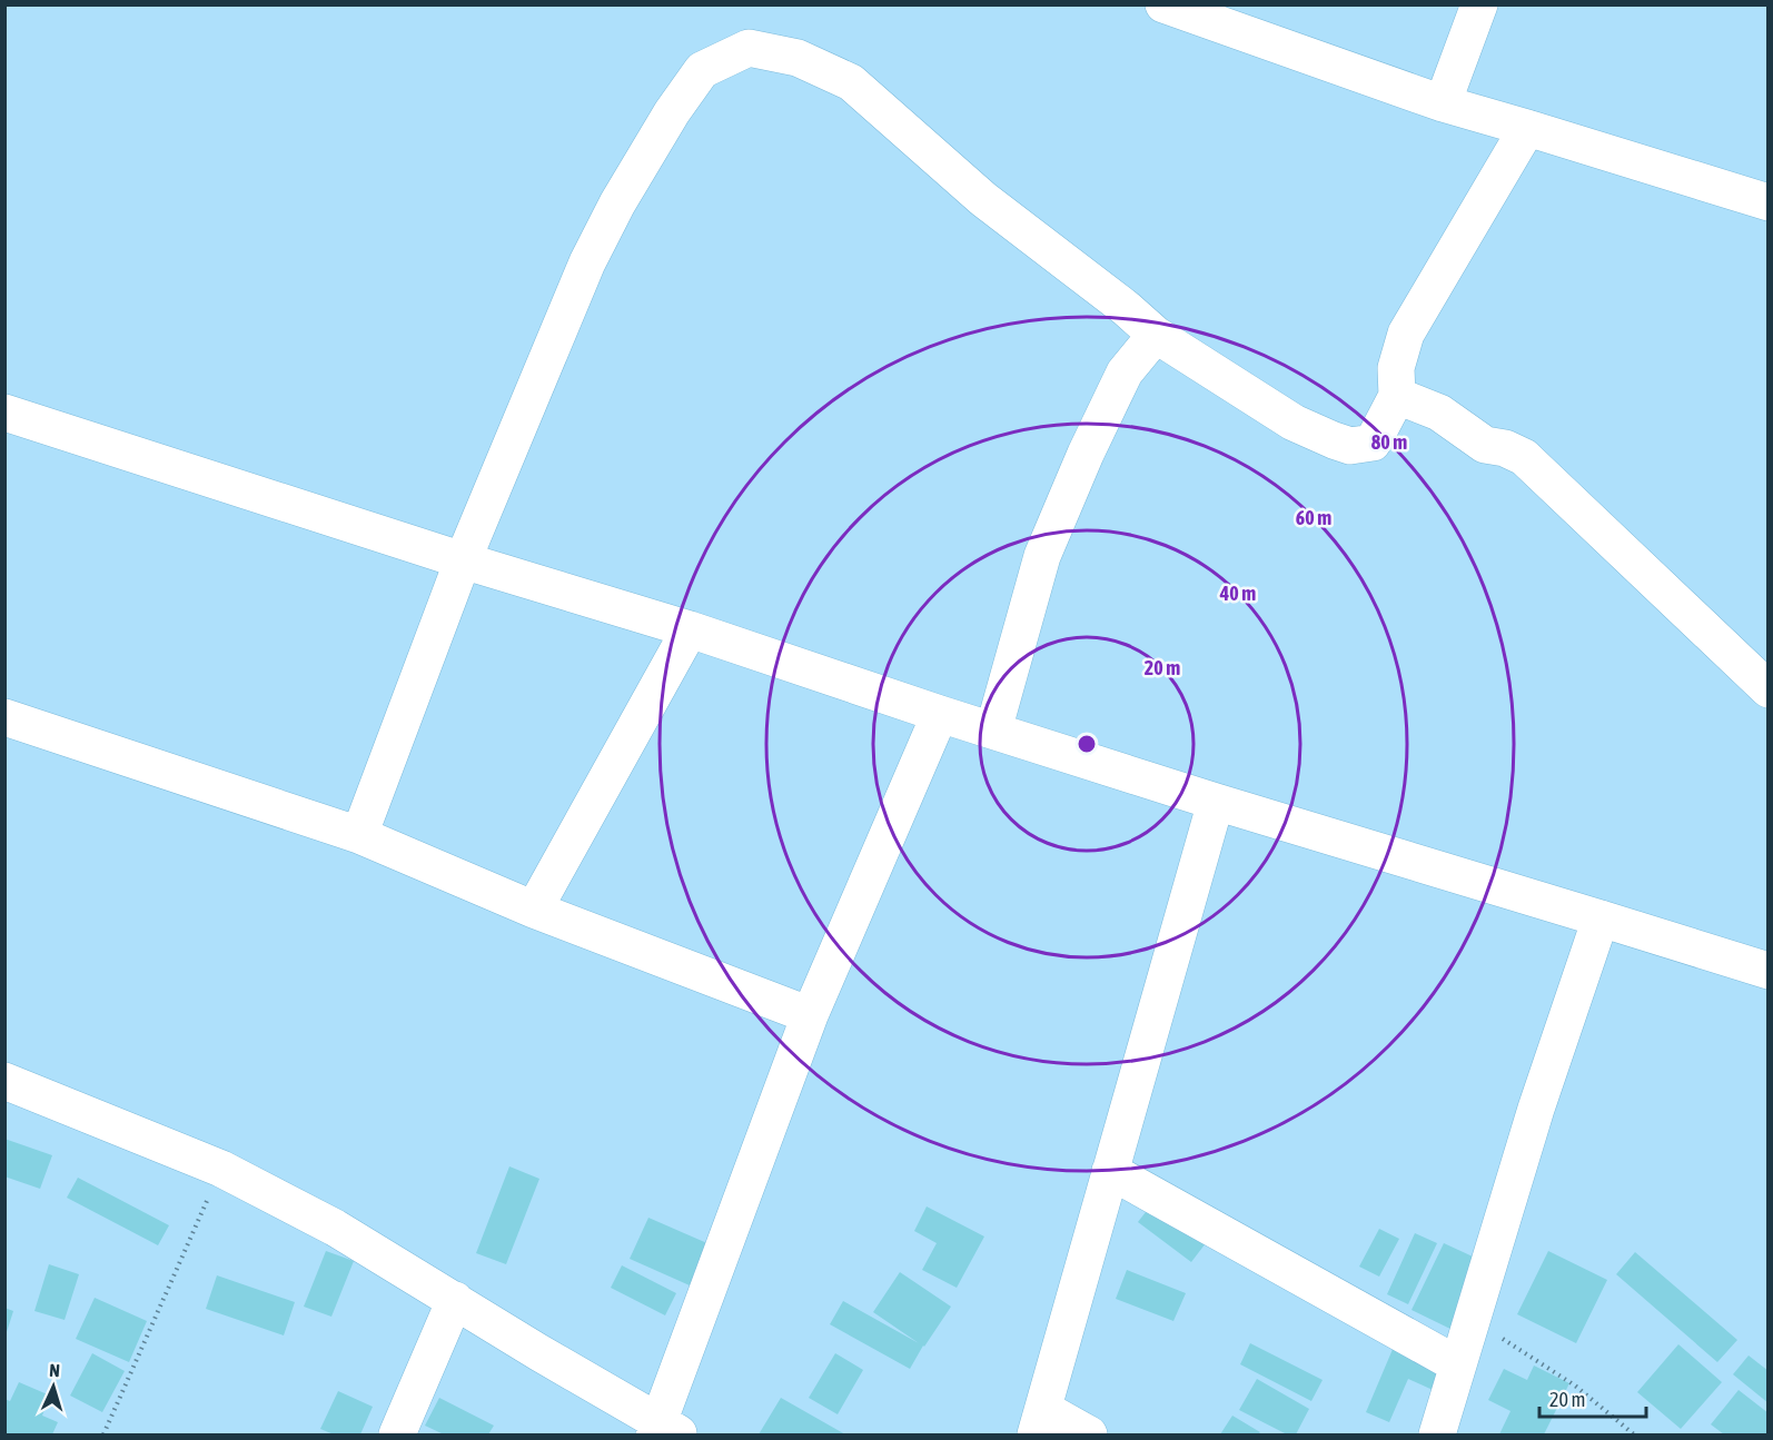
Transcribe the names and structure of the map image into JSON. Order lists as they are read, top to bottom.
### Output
{
  "scale_bar": "20 m",
  "north": "top",
  "rings": [
    "80 m",
    "60 m",
    "40 m",
    "20 m"
  ]
}
